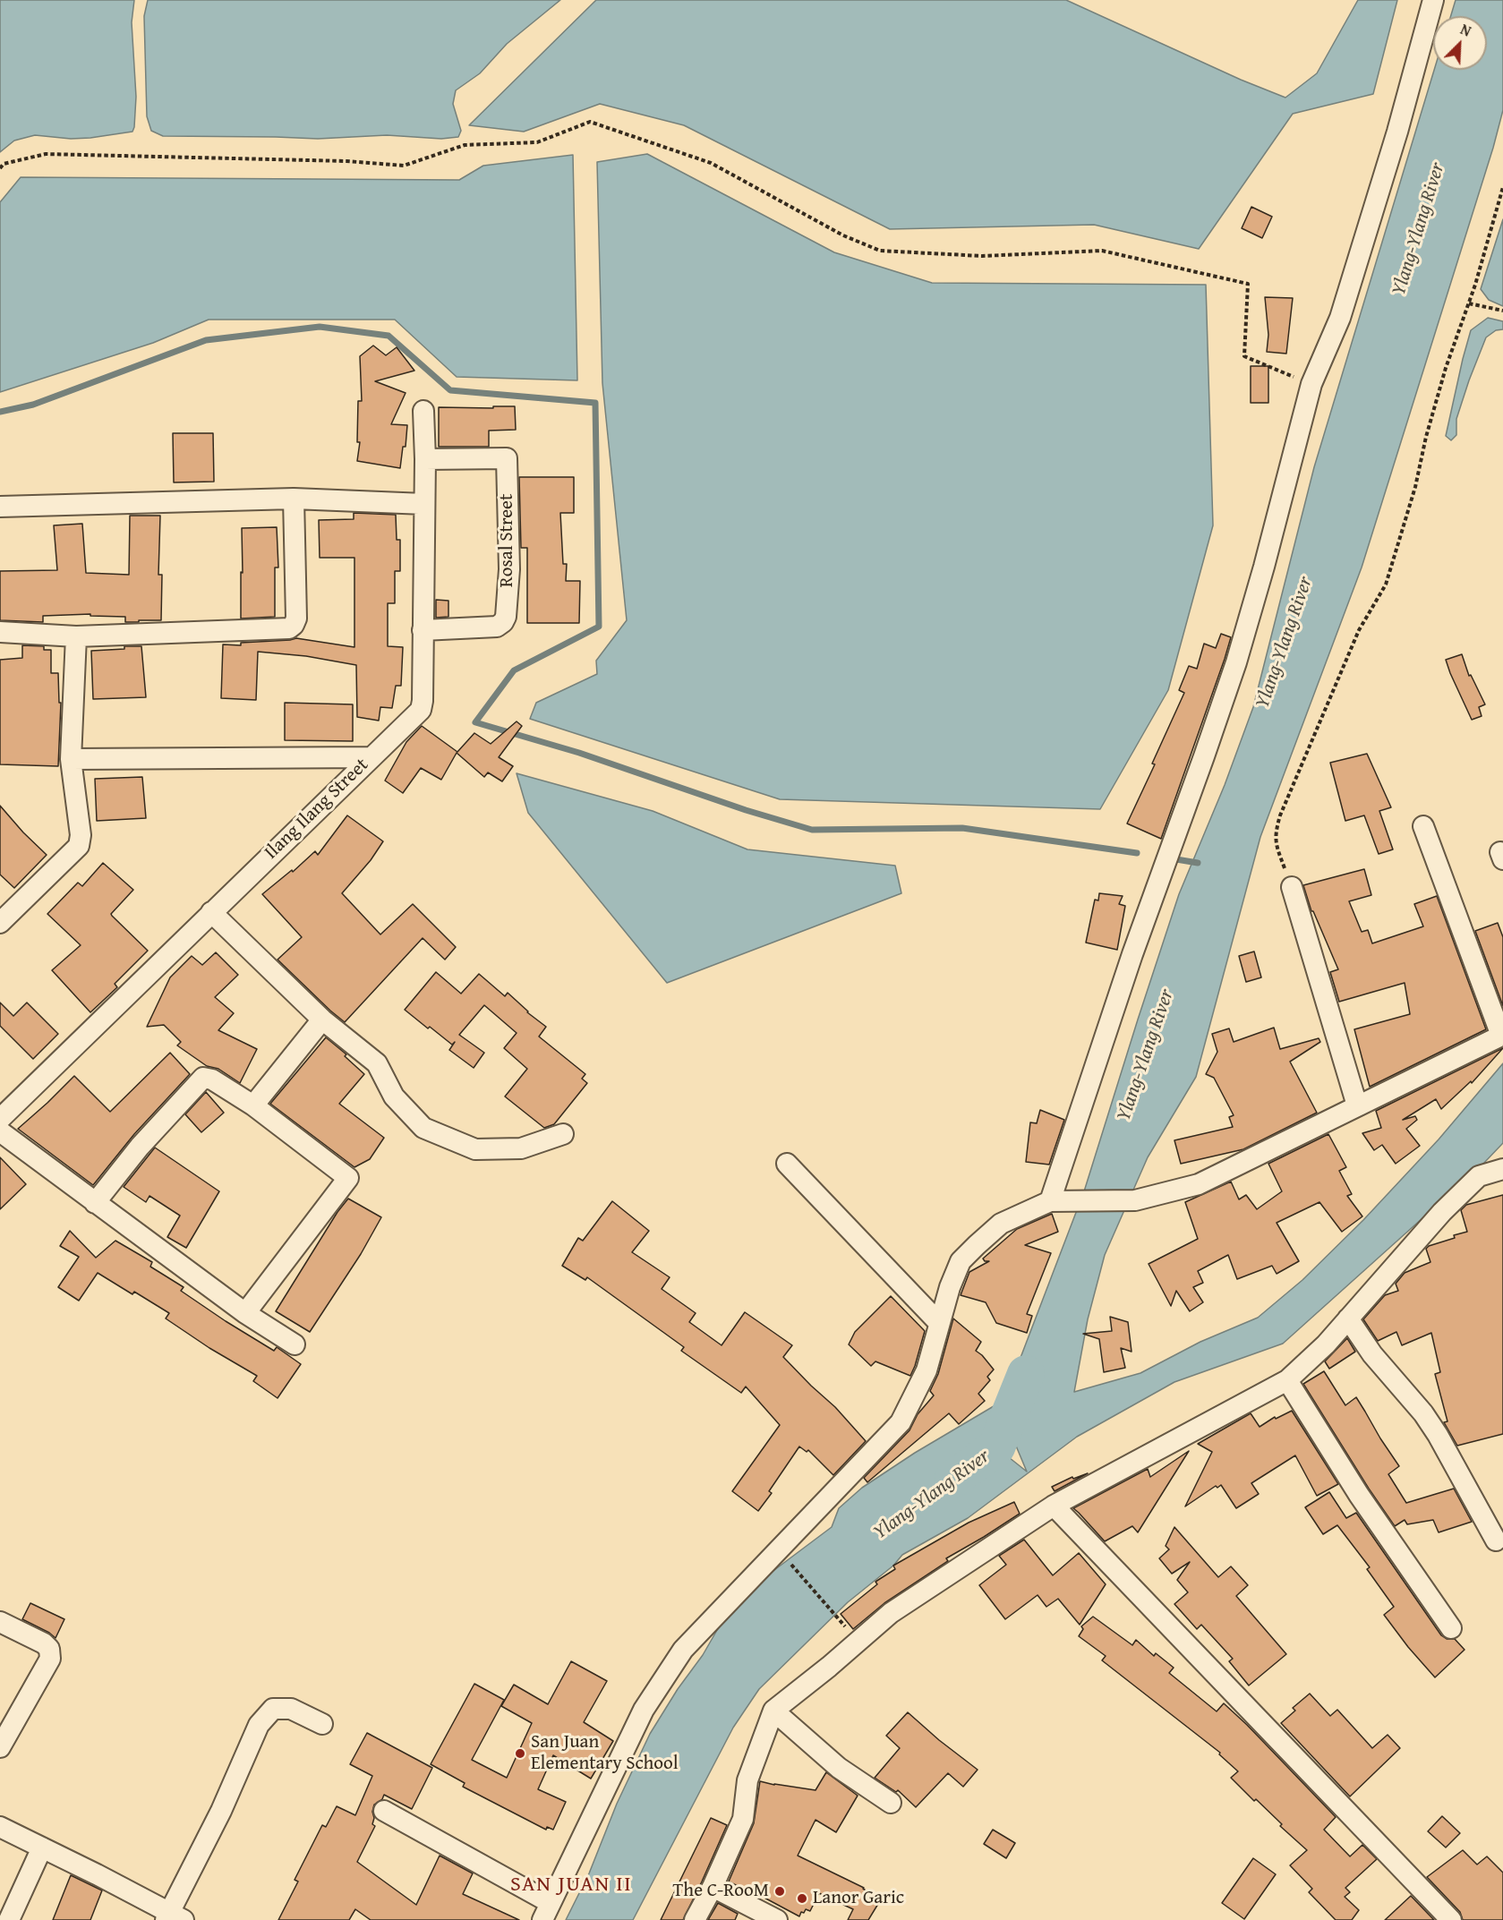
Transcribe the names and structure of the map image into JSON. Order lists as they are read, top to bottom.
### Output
{
  "streets": {
    "street": ["Rosal Street", "Ilang Ilang Street"]
  },
  "crossings": [
    ["Rosal Street", "Ilang Ilang Street"]
  ],
  "districts": ["SAN JUAN II"],
  "water": ["Ylang-Ylang River"],
  "places": ["San Juan Elementary School", "The C-RooM", "Lanor Garic"],
  "north": "top right"
}
